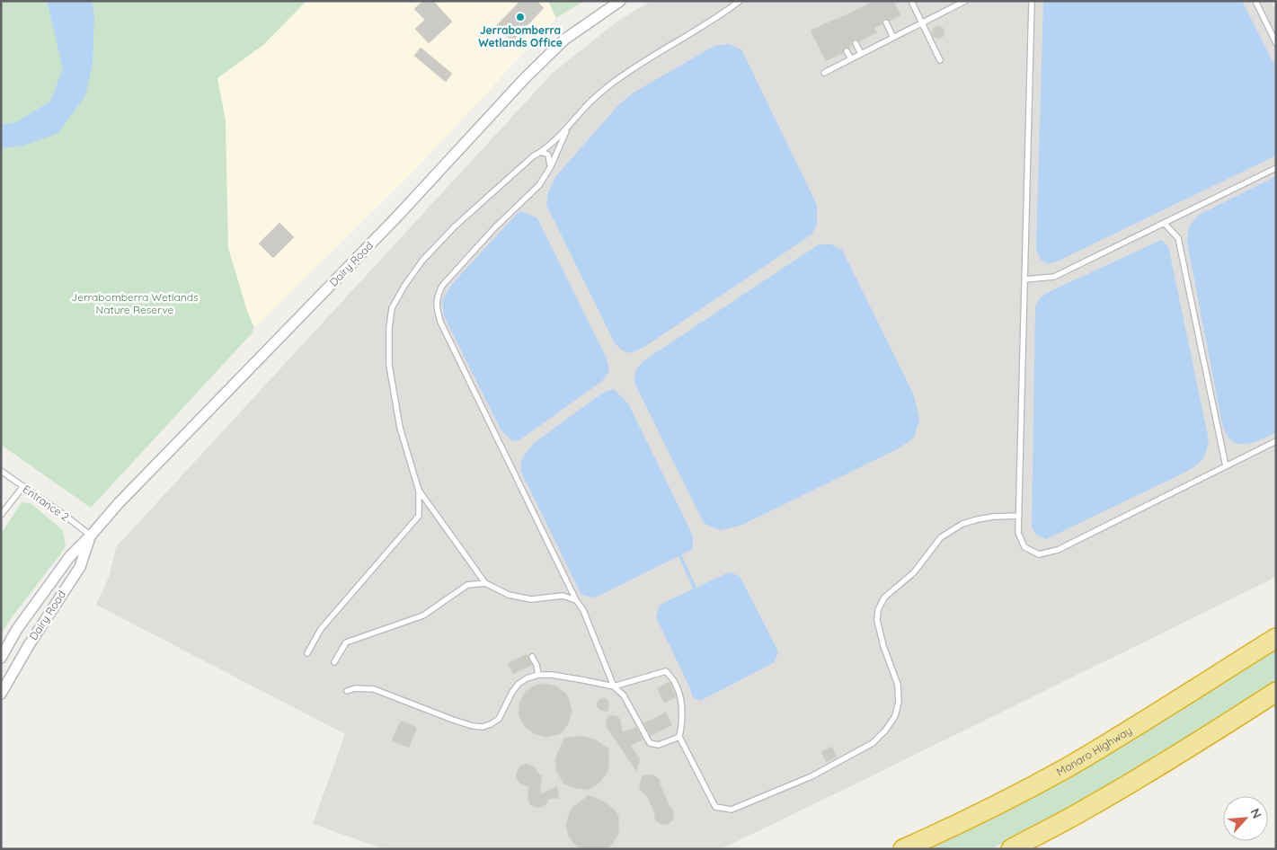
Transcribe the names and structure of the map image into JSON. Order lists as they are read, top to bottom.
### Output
{
  "streets": {
    "highway": ["Monaro Highway"],
    "street": ["Dairy Road"],
    "lane": ["Entrance 2"]
  },
  "crossings": [
    ["Dairy Road", "Entrance 2"]
  ],
  "parks": ["Jerrabomberra Wetlands Nature Reserve"],
  "places": ["Jerrabomberra Wetlands Office"],
  "north": "top right"
}
